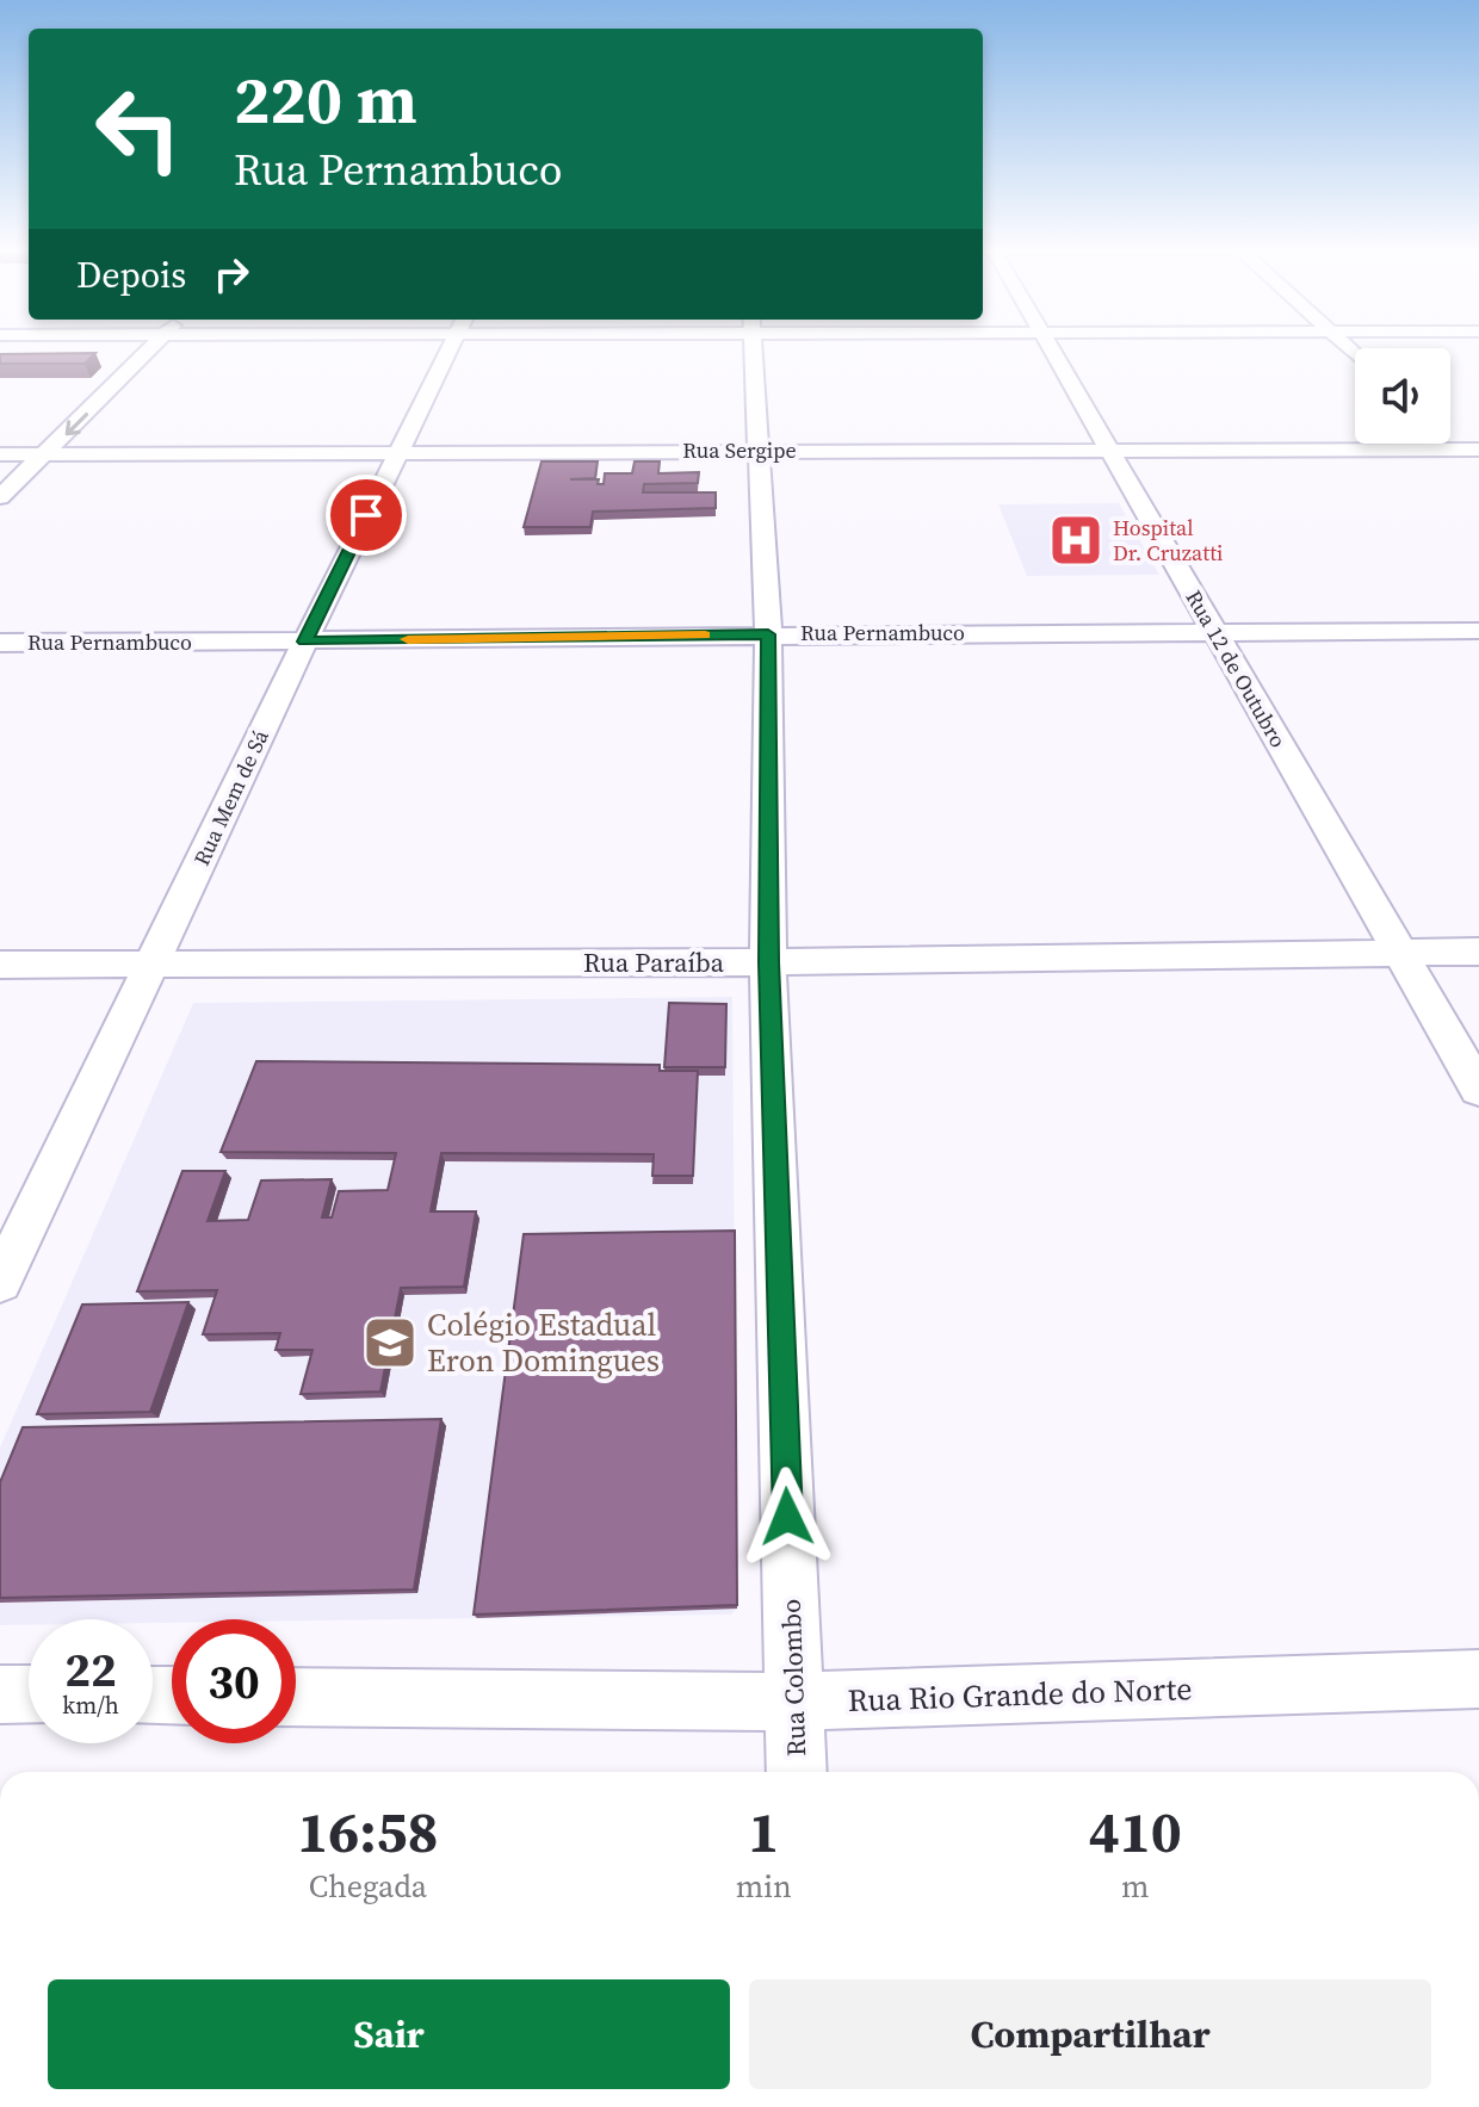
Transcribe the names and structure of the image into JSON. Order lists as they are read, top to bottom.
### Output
{
  "streets": {
    "street": [
      "Rua Sergipe",
      "Rua Pernambuco",
      "Rua 12 de Outubro",
      "Rua Mem de Sá",
      "Rua Paraíba",
      "Rua Colombo",
      "Rua Rio Grande do Norte"
    ]
  },
  "crossings": [
    ["Rua Sergipe", "Rua 12 de Outubro"],
    ["Rua Sergipe", "Rua Mem de Sá"],
    ["Rua Sergipe", "Rua Colombo"],
    ["Rua Pernambuco", "Rua 12 de Outubro"],
    ["Rua Pernambuco", "Rua Mem de Sá"],
    ["Rua Pernambuco", "Rua Colombo"],
    ["Rua 12 de Outubro", "Rua Paraíba"],
    ["Rua Mem de Sá", "Rua Paraíba"],
    ["Rua Paraíba", "Rua Colombo"],
    ["Rua Colombo", "Rua Rio Grande do Norte"]
  ],
  "places": {
    "hospital": ["Hospital Dr. Cruzatti"],
    "school or university": ["Colégio Estadual Eron Domingues"]
  },
  "page": {
    "turn": ["220 m", "Rua Pernambuco"],
    "then": "Depois",
    "speed": "22 km/h",
    "limit": "30",
    "eta": [
      "16:58",
      "Chegada",
      "1",
      "min",
      "410",
      "m"
    ],
    "buttons": ["Sair", "Compartilhar"]
  }
}
